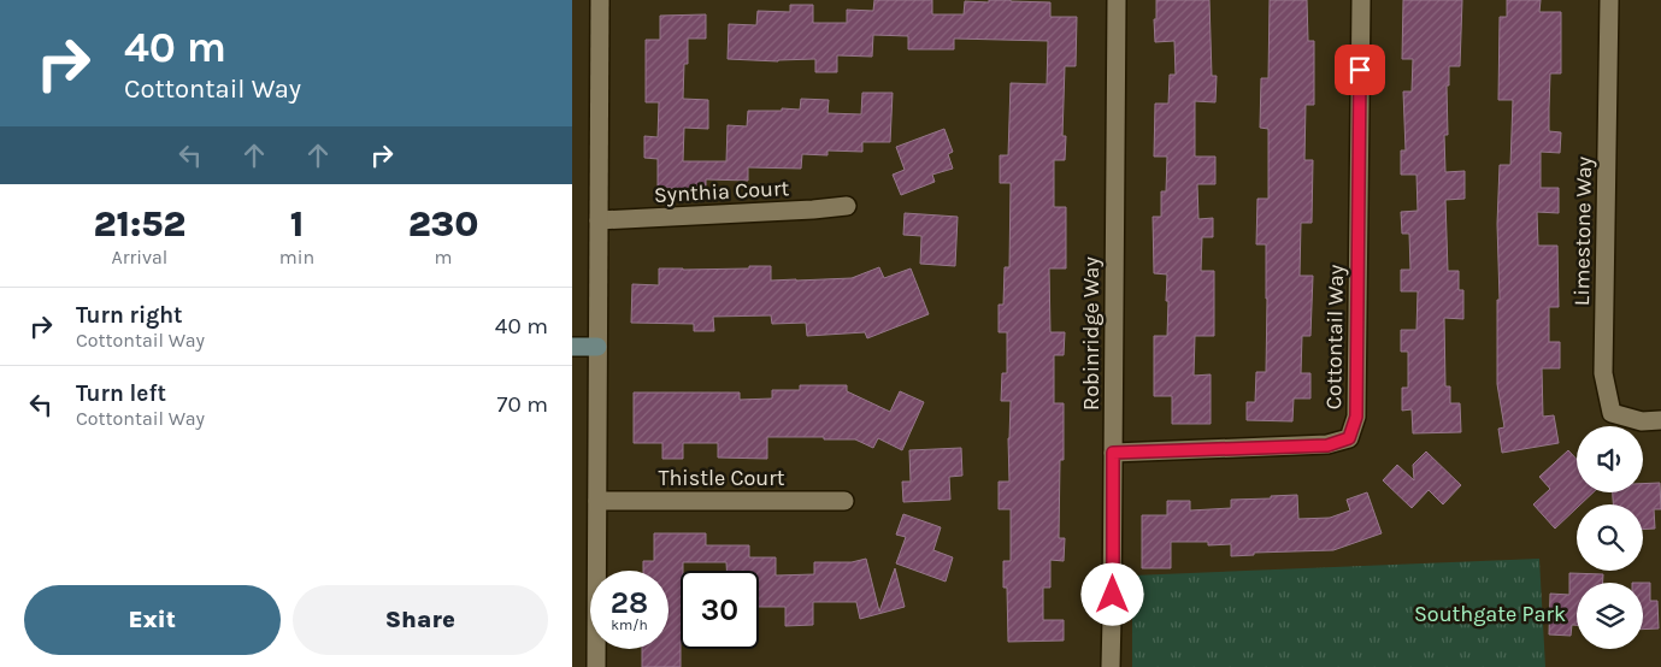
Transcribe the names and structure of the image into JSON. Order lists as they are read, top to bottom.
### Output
{
  "streets": {
    "street": [
      "Synthia Court",
      "Limestone Way",
      "Robinridge Way",
      "Cottontail Way",
      "Thistle Court"
    ]
  },
  "crossings": [
    ["Robinridge Way", "Cottontail Way"]
  ],
  "parks": ["Southgate Park"],
  "page": {
    "turn": ["40 m", "Cottontail Way"],
    "eta": [
      "21:52",
      "Arrival",
      "1",
      "min",
      "230",
      "m"
    ],
    "list": [
      {
        "name": "Turn right",
        "note": "Cottontail Way",
        "value": "40 m"
      },
      {
        "name": "Turn left",
        "note": "Cottontail Way",
        "value": "70 m"
      }
    ],
    "speed": "28 km/h",
    "limit": "30",
    "buttons": ["Exit", "Share"]
  }
}
